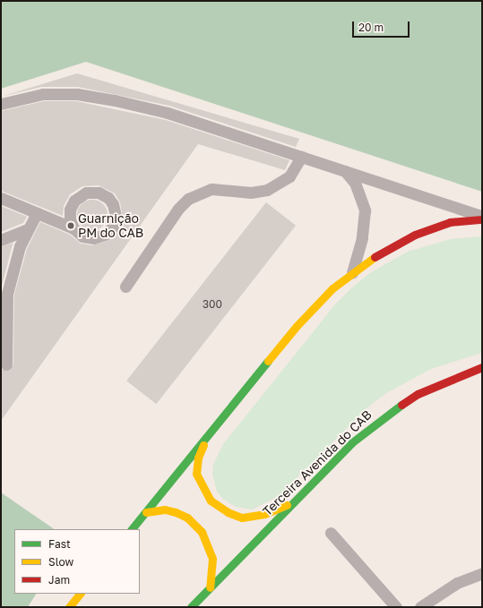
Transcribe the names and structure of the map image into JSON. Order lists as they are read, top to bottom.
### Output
{
  "streets": {
    "main road": ["Terceira Avenida do CAB"]
  },
  "places": ["Guarnição PM do CAB"],
  "house_numbers": ["300"],
  "legend": ["Fast", "Slow", "Jam"],
  "scale_bar": "20 m"
}
